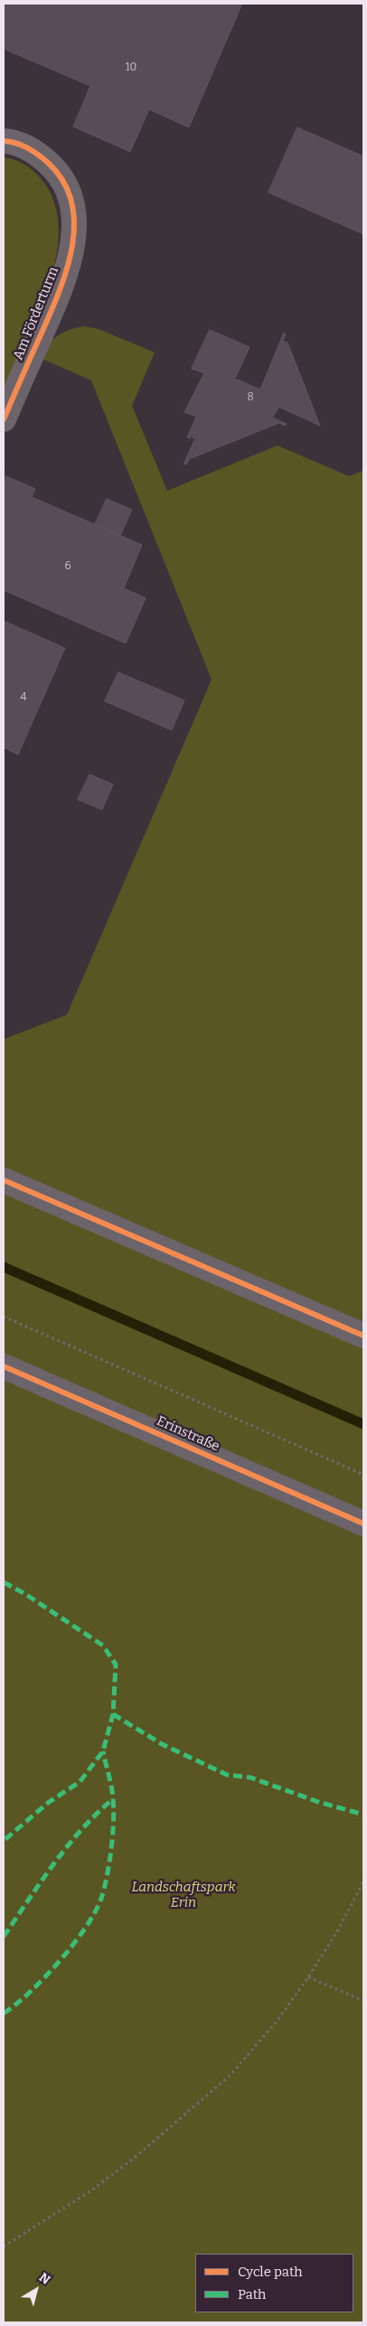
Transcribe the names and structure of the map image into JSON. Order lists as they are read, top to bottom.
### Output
{
  "streets": {
    "street": ["Am Förderturm", "Erinstraße"]
  },
  "parks": ["Landschaftspark Erin"],
  "house_numbers": [
    "10",
    "8",
    "6",
    "4"
  ],
  "legend": ["Cycle path", "Path"],
  "north": "top right"
}
